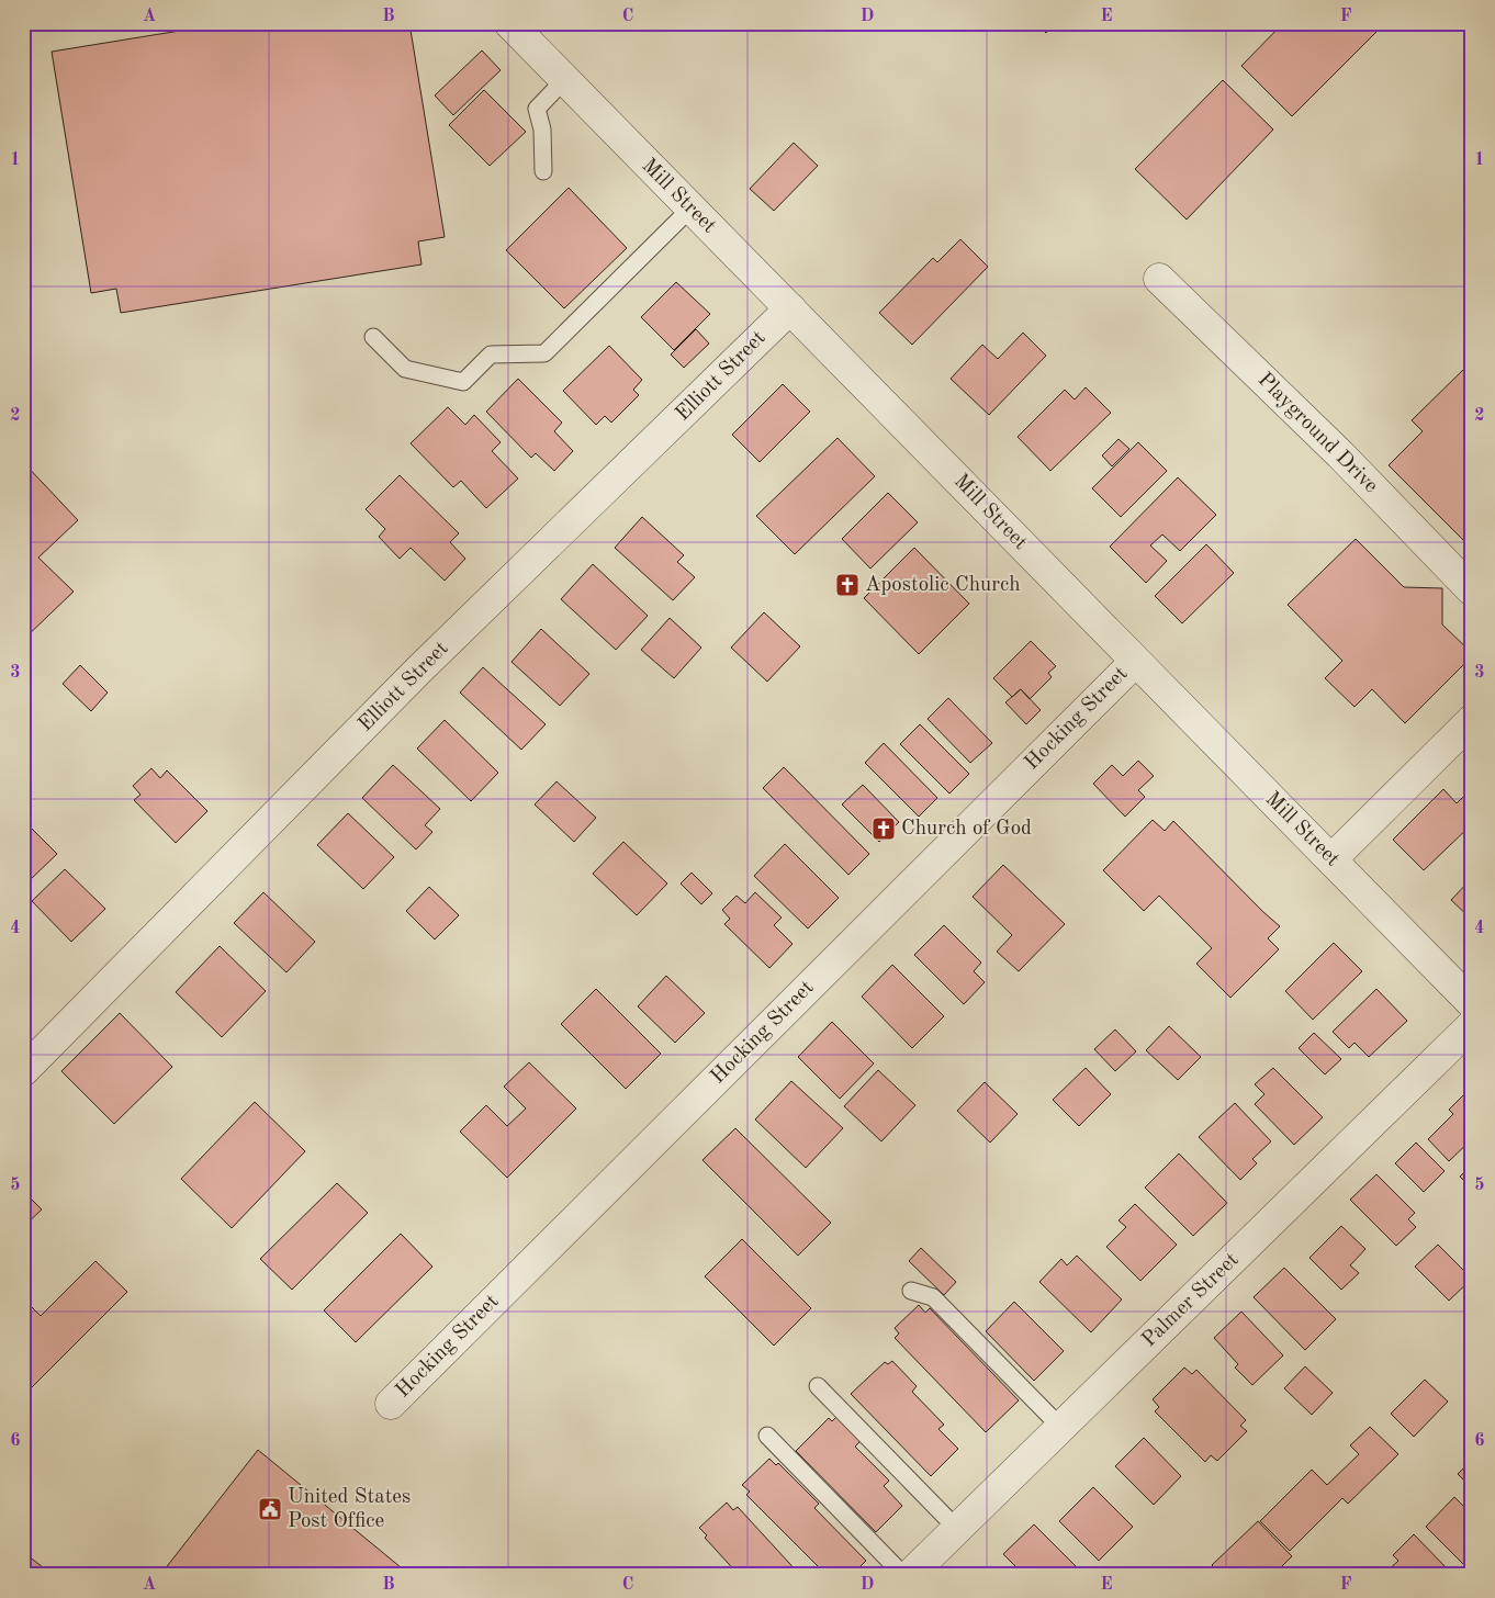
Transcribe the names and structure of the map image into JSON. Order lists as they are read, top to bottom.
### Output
{
  "streets": {
    "street": [
      "Mill Street",
      "Elliott Street",
      "Playground Drive",
      "Hocking Street",
      "Palmer Street"
    ]
  },
  "crossings": [
    ["Mill Street", "Elliott Street"],
    ["Mill Street", "Hocking Street"]
  ],
  "places": {
    "church": ["Apostolic Church", "Church of God"],
    "public building": ["United States Post Office"]
  },
  "grid": {
    "columns": [
      "A",
      "B",
      "C",
      "D",
      "E",
      "F"
    ],
    "rows": [
      "1",
      "2",
      "3",
      "4",
      "5",
      "6"
    ]
  }
}
